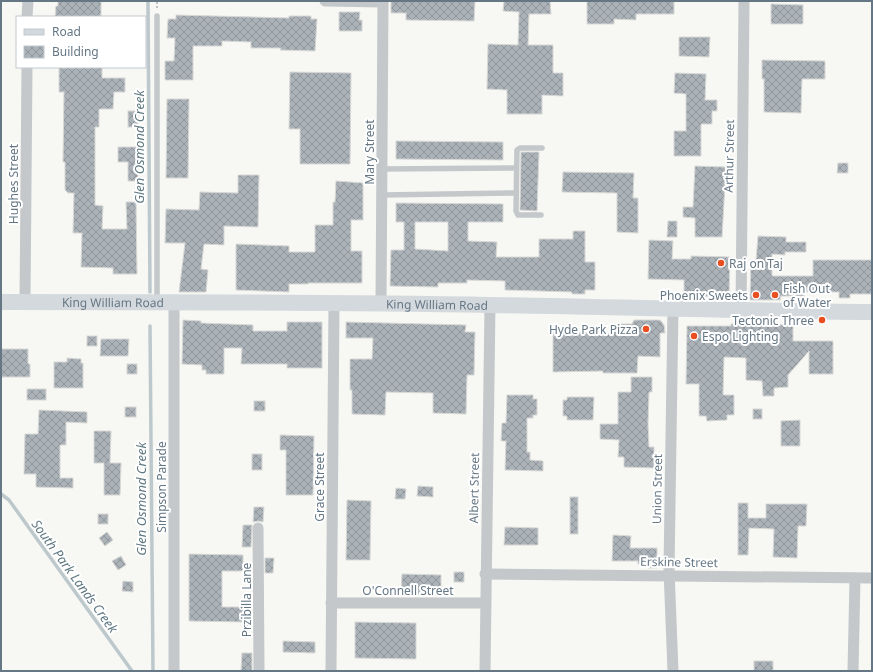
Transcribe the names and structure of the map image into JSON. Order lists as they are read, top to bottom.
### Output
{
  "streets": {
    "main road": ["King William Road"],
    "street": [
      "Mary Street",
      "Arthur Street",
      "Hughes Street",
      "Simpson Parade",
      "Grace Street",
      "Albert Street",
      "Union Street",
      "Erskine Street",
      "O'Connell Street",
      "Przibilla Lane"
    ]
  },
  "crossings": [
    ["Mary Street", "King William Road"],
    ["Arthur Street", "King William Road"],
    ["Hughes Street", "King William Road"],
    ["King William Road", "Simpson Parade"],
    ["King William Road", "Grace Street"],
    ["King William Road", "Albert Street"],
    ["King William Road", "Union Street"],
    ["Grace Street", "O'Connell Street"],
    ["Albert Street", "Erskine Street"],
    ["Albert Street", "O'Connell Street"],
    ["Union Street", "Erskine Street"]
  ],
  "water": ["Glen Osmond Creek", "South Park Lands Creek"],
  "places": [
    "Raj on Taj",
    "Phoenix Sweets",
    "Fish Out of Water",
    "Tectonic Three",
    "Hyde Park Pizza",
    "Espo Lighting"
  ],
  "legend": ["Road", "Building"]
}
